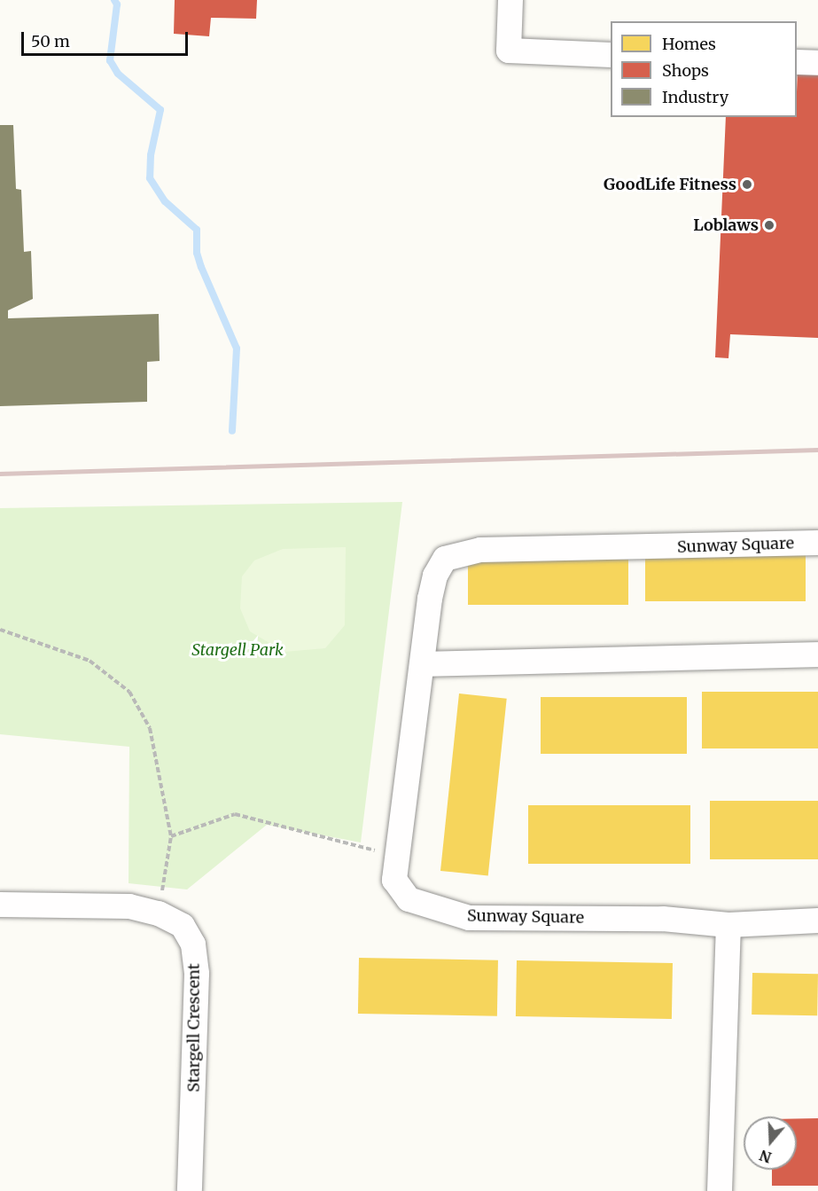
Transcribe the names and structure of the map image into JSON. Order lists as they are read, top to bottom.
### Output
{
  "streets": {
    "street": ["Sunway Square", "Stargell Crescent"]
  },
  "parks": ["Stargell Park"],
  "places": ["GoodLife Fitness", "Loblaws"],
  "legend": ["Homes", "Shops", "Industry"],
  "scale_bar": "50 m",
  "north": "bottom"
}
